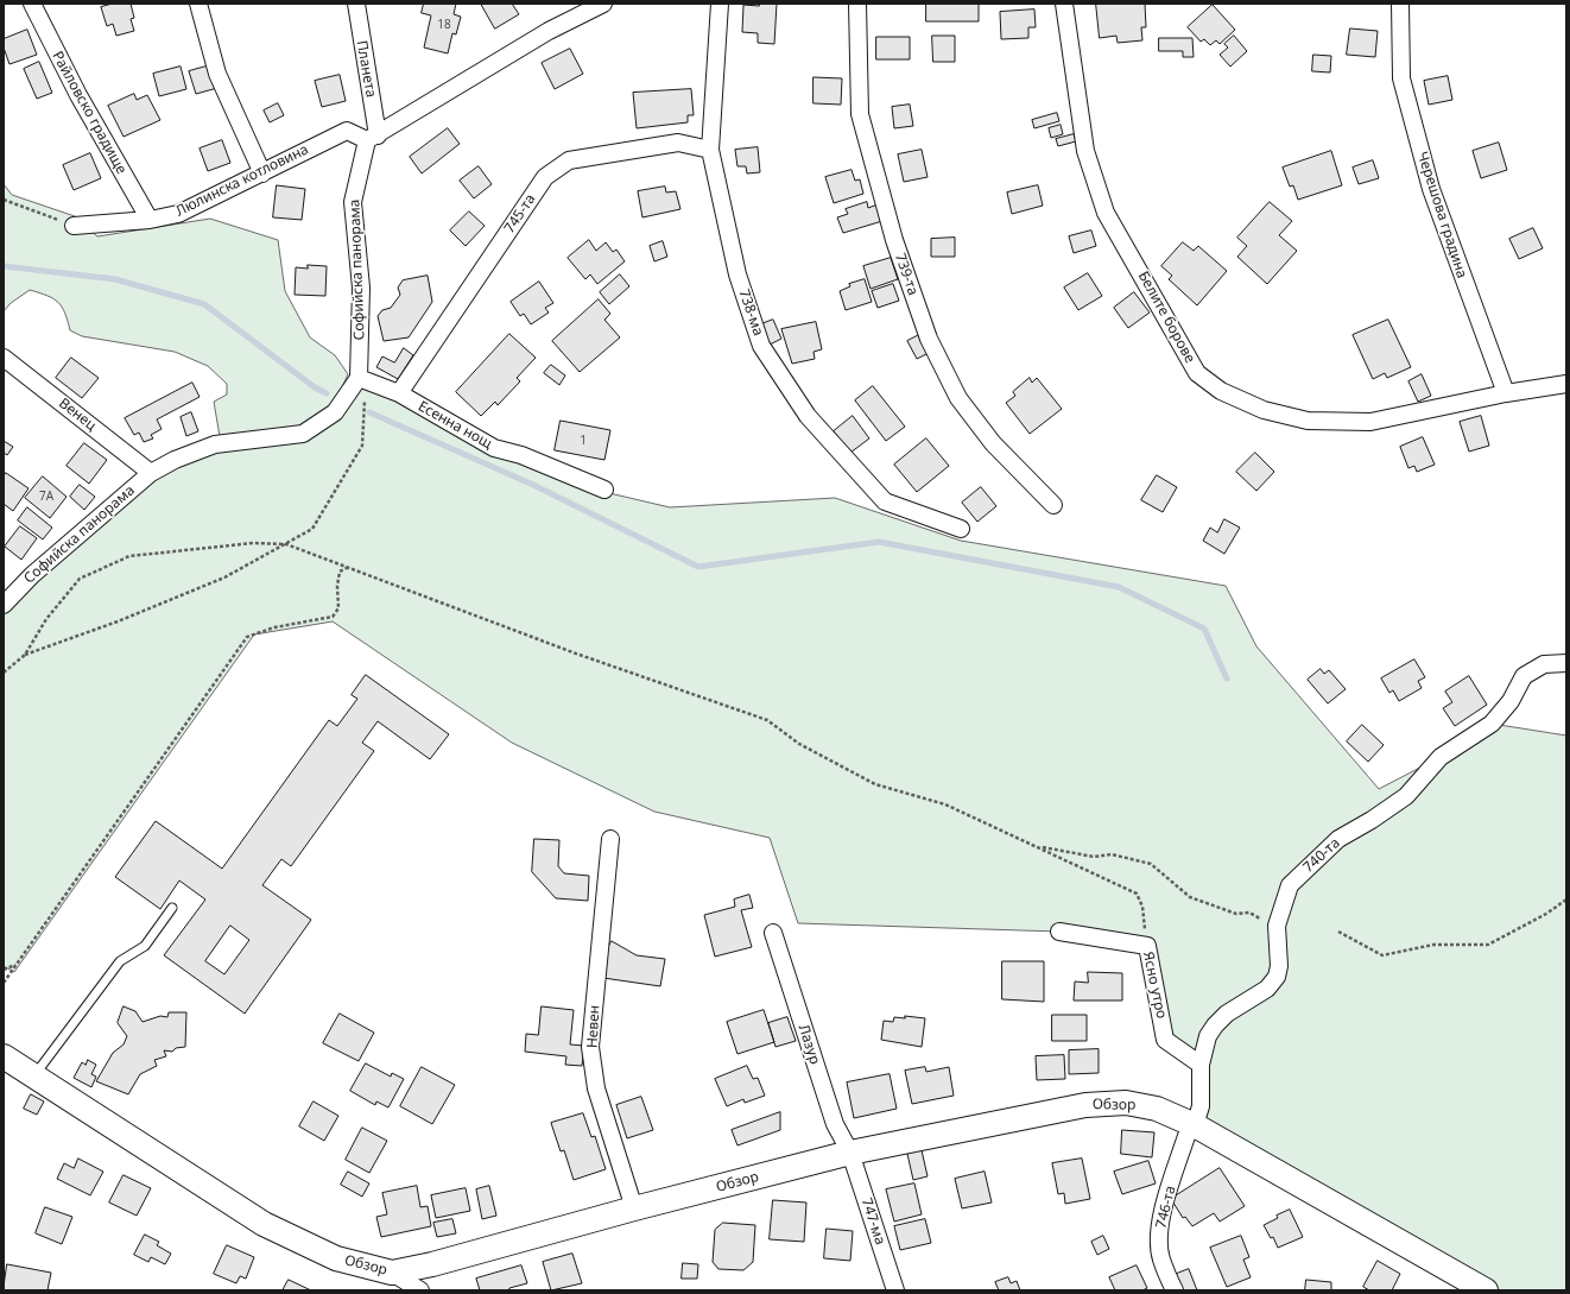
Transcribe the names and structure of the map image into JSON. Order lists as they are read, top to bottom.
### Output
{
  "streets": {
    "street": [
      "Планета",
      "Райловско градище",
      "Люлинска котловина",
      "745-та",
      "Черешова градина",
      "Софийска панорама",
      "739-та",
      "738-ма",
      "Белите борове",
      "Венец",
      "Есенна нощ",
      "740-та",
      "Ясно утро",
      "Невен",
      "Лазур",
      "Обзор",
      "746-та",
      "747-ма"
    ]
  },
  "crossings": [
    ["Планета", "Люлинска котловина"],
    ["Планета", "Софийска панорама"],
    ["Райловско градище", "Люлинска котловина"],
    ["Люлинска котловина", "Софийска панорама"],
    ["745-та", "738-ма"],
    ["745-та", "Есенна нощ"],
    ["Черешова градина", "Белите борове"],
    ["Софийска панорама", "Венец"],
    ["Софийска панорама", "Есенна нощ"],
    ["740-та", "Ясно утро"],
    ["740-та", "Обзор"],
    ["740-та", "746-та"],
    ["Невен", "Обзор"],
    ["Лазур", "Обзор"],
    ["Лазур", "747-ма"],
    ["Обзор", "746-та"],
    ["Обзор", "747-ма"]
  ],
  "house_numbers": ["18", "1", "7А"]
}
